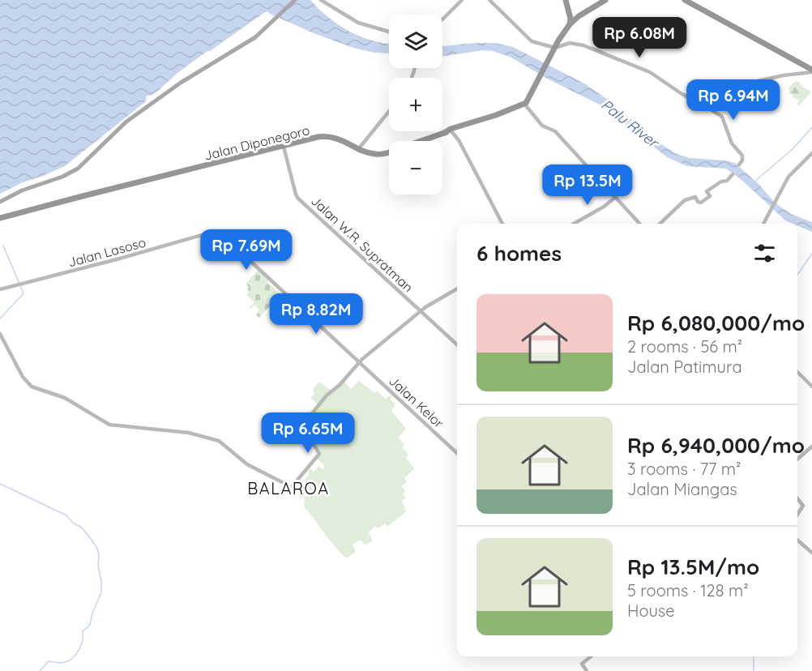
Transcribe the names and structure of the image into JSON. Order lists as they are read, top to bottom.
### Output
{
  "streets": {
    "highway": ["Jalan Diponegoro"],
    "street": ["Jalan W.R. Supratman", "Jalan Lasoso", "Jalan Kelor"]
  },
  "crossings": [
    ["Jalan Diponegoro", "Jalan W.R. Supratman"],
    ["Jalan Lasoso", "Jalan Kelor"]
  ],
  "districts": ["BALAROA"],
  "water": ["Palu River"],
  "page": {
    "map_buttons": ["+", "−"],
    "price": [
      "Rp 6.08M",
      "Rp 6.94M",
      "Rp 13.5M",
      "Rp 7.69M",
      "Rp 8.82M",
      "Rp 6.65M"
    ],
    "heading": "6 homes",
    "list": [
      {
        "name": "Rp 6,080,000/mo",
        "note": "2 rooms · 56 m² · Jalan Patimura"
      },
      {
        "name": "Rp 6,940,000/mo",
        "note": "3 rooms · 77 m² · Jalan Miangas"
      },
      {
        "name": "Rp 13.5M/mo",
        "note": "5 rooms · 128 m² · House"
      }
    ]
  }
}
